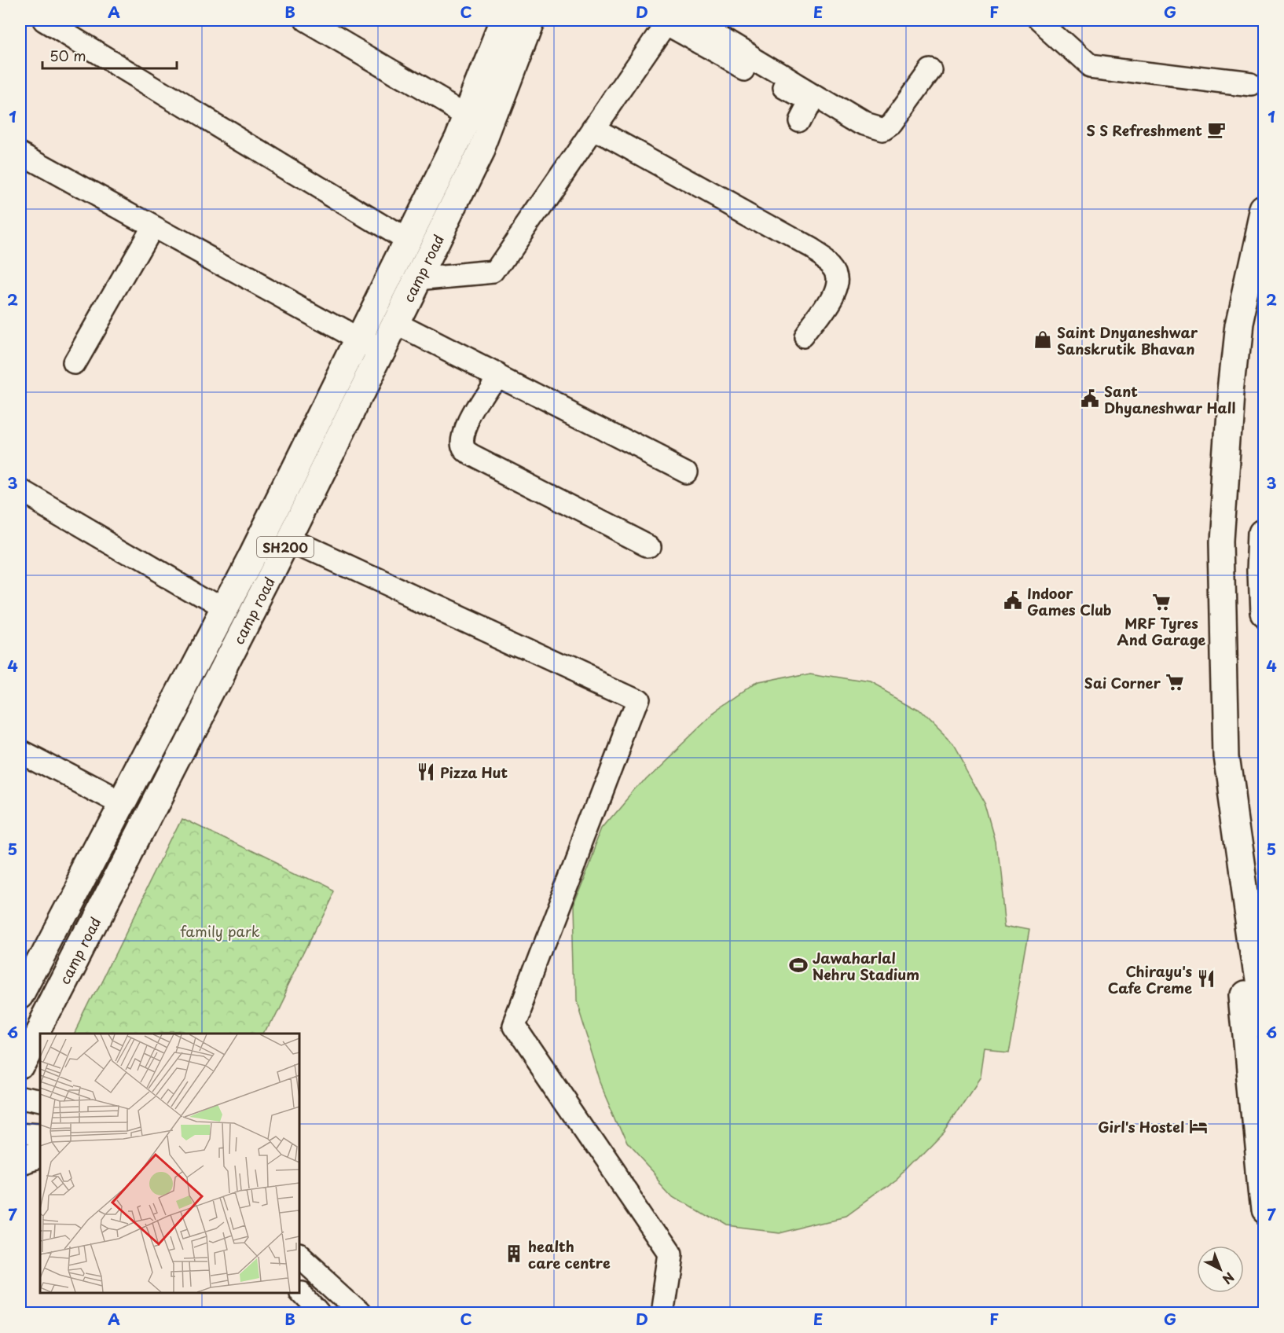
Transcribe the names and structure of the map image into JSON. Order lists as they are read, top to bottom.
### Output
{
  "streets": {
    "main road": ["camp road", "SH200"]
  },
  "parks": ["family park"],
  "places": {
    "cafe": ["S S Refreshment"],
    "shop": ["Saint Dnyaneshwar Sanskrutik Bhavan"],
    "public building": ["Sant Dhyaneshwar Hall", "Indoor Games Club"],
    "supermarket": ["MRF Tyres And Garage", "Sai Corner"],
    "restaurant": ["Pizza Hut", "Chirayu's Cafe Creme"],
    "sports": ["Jawaharlal Nehru Stadium"],
    "hotel": ["Girl's Hostel"],
    "building": ["health care centre"]
  },
  "scale_bar": "50 m",
  "north": "bottom right",
  "grid": {
    "columns": [
      "A",
      "B",
      "C",
      "D",
      "E",
      "F",
      "G"
    ],
    "rows": [
      "1",
      "2",
      "3",
      "4",
      "5",
      "6",
      "7"
    ]
  }
}
